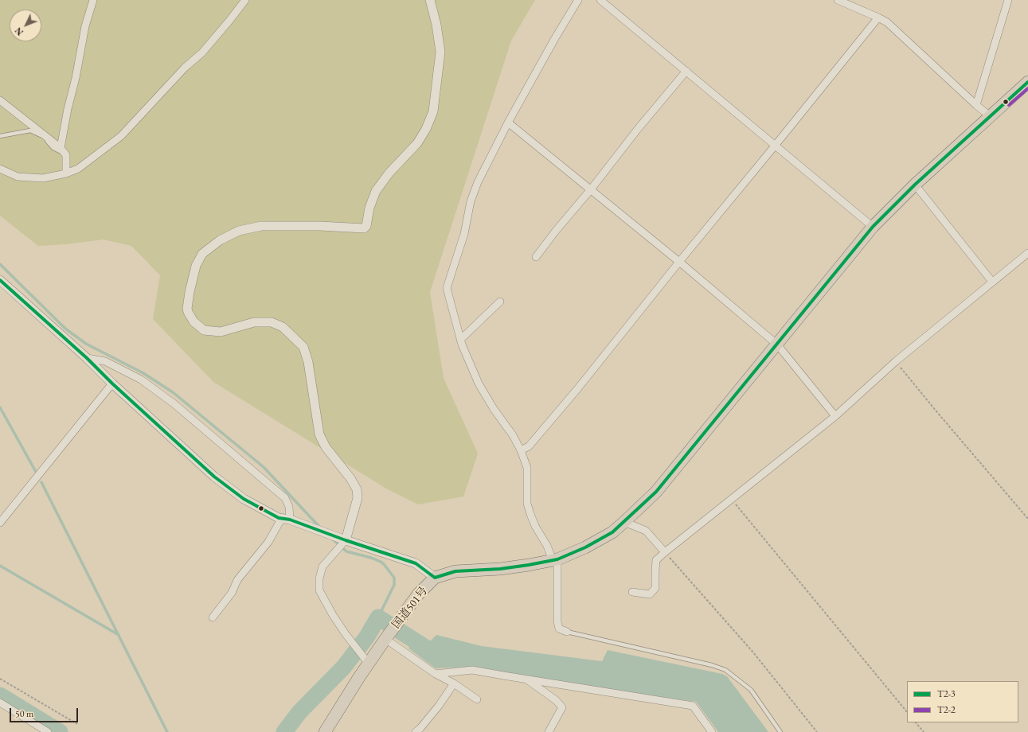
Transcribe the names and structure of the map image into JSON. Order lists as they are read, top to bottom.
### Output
{
  "streets": {
    "highway": ["国道501号"]
  },
  "lines": ["transit line T2-3", "transit line T2-2"],
  "legend": ["T2-3", "T2-2"],
  "scale_bar": "50 m",
  "north": "bottom left"
}
